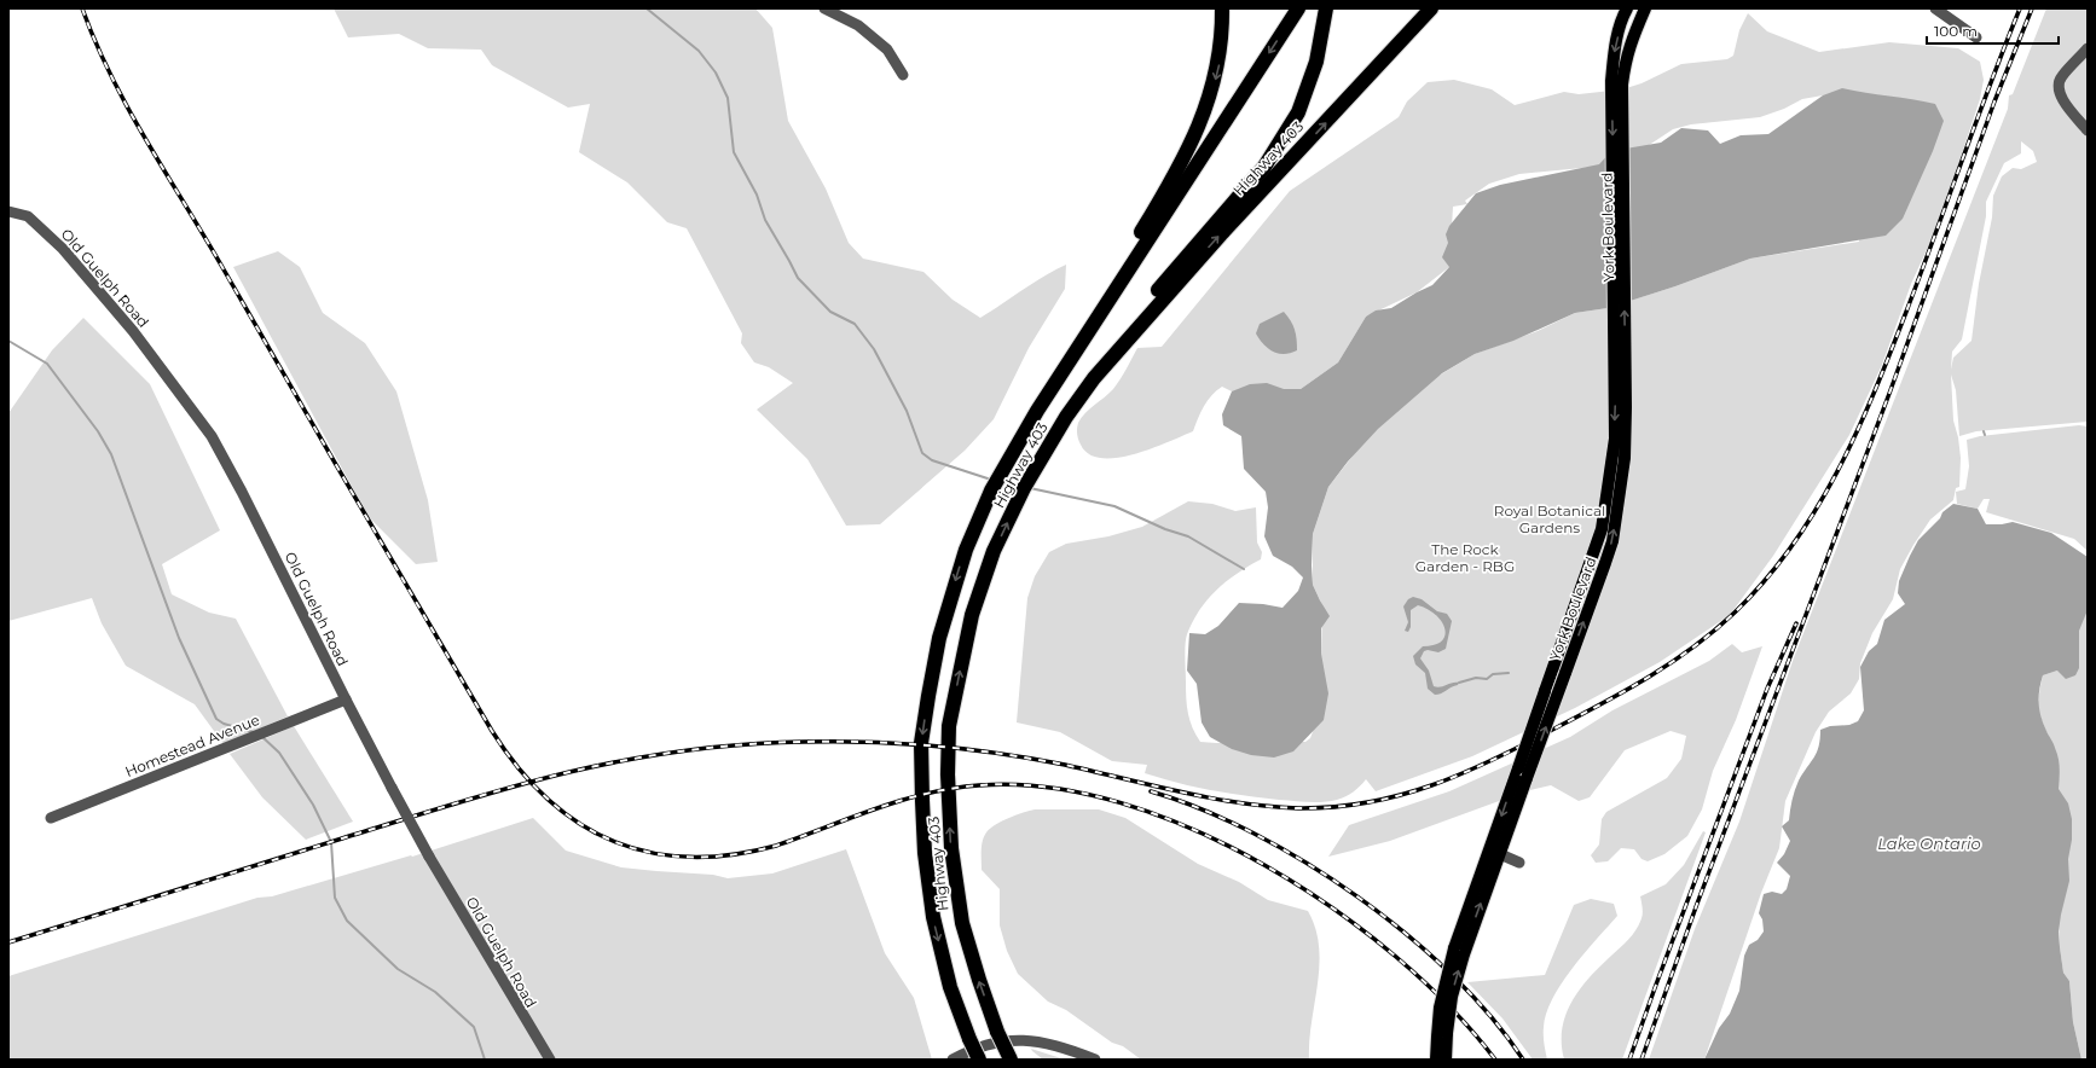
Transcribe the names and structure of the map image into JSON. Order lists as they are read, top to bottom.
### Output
{
  "streets": {
    "highway": ["Highway 403"],
    "main road": ["York Boulevard"],
    "street": ["Old Guelph Road", "Homestead Avenue"]
  },
  "crossings": [
    ["Old Guelph Road", "Homestead Avenue"]
  ],
  "water": ["Lake Ontario"],
  "parks": ["Royal Botanical Gardens", "The Rock Garden - RBG"],
  "scale_bar": "100 m"
}
